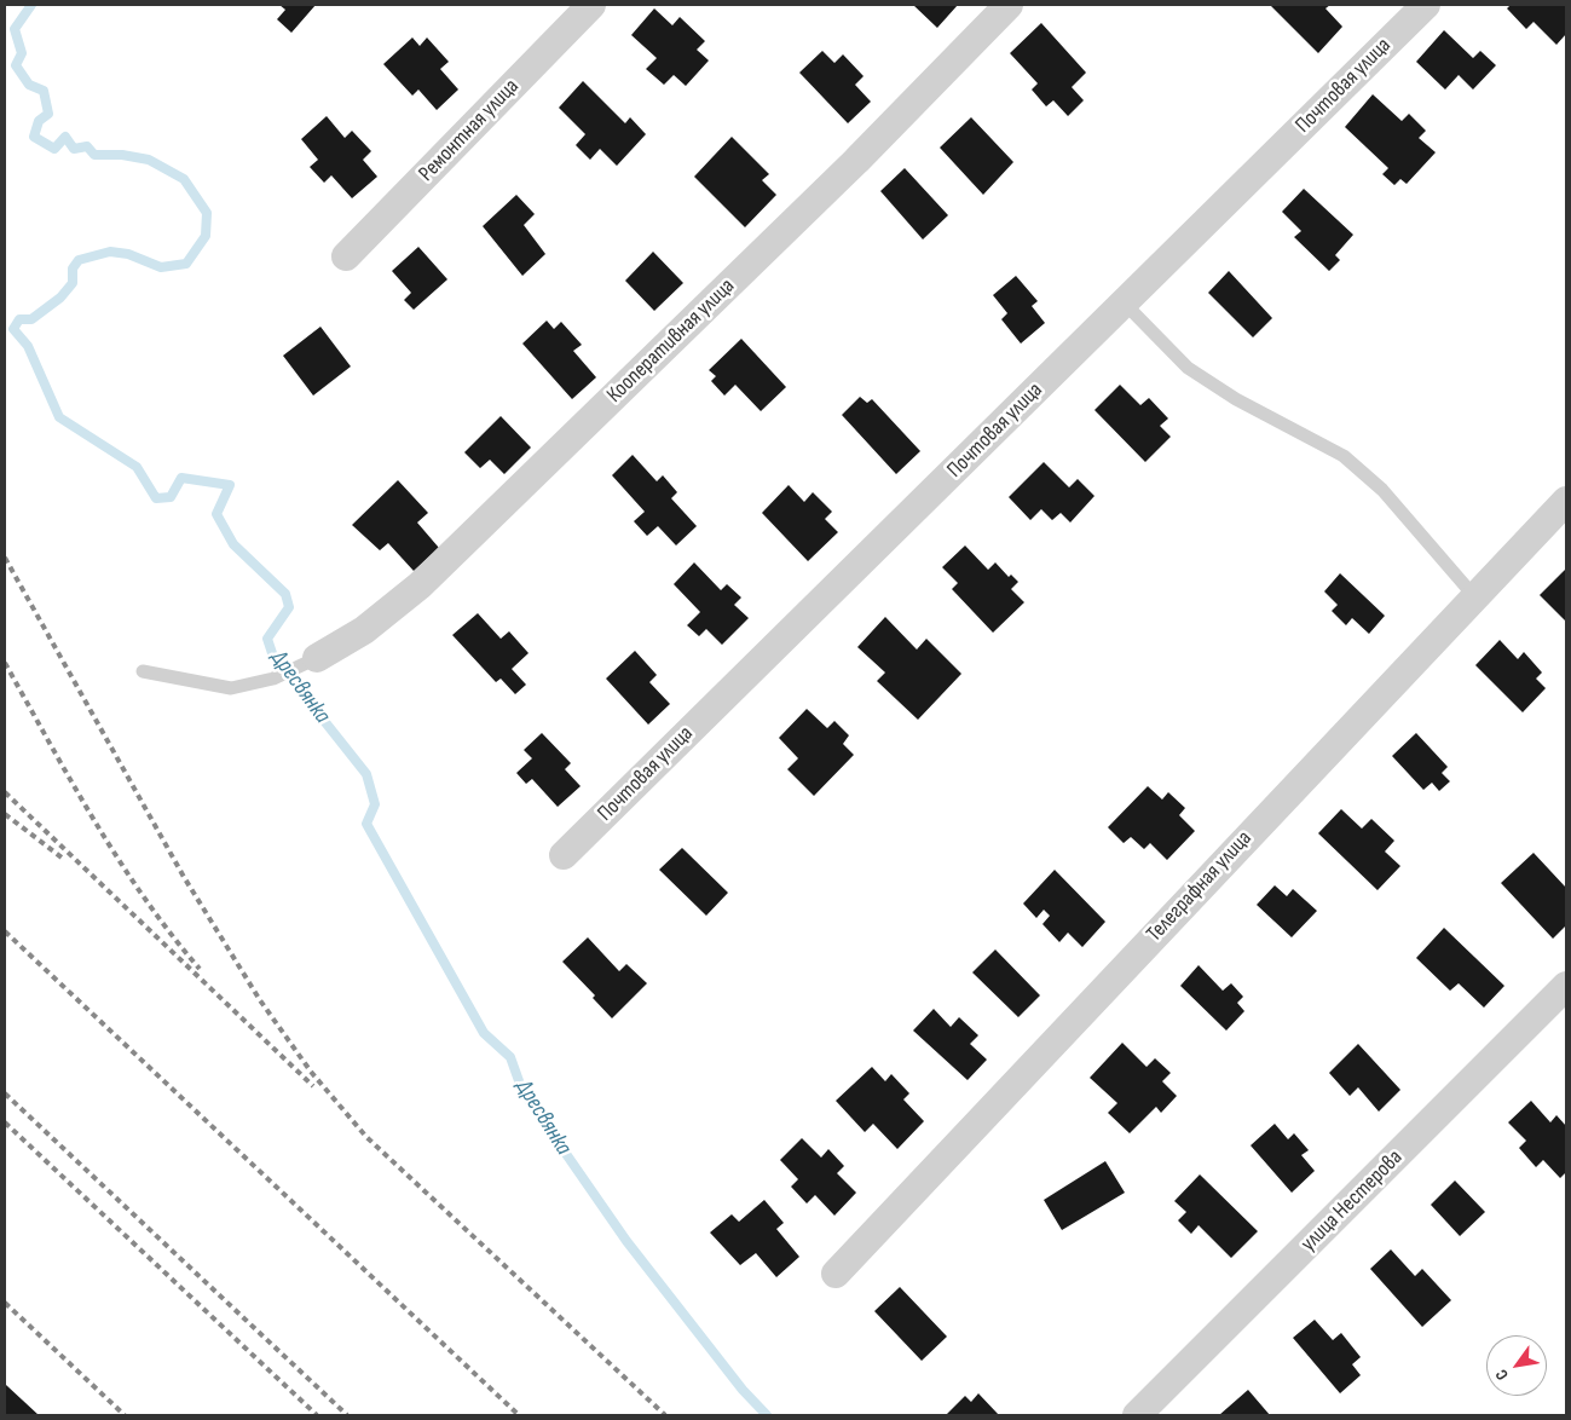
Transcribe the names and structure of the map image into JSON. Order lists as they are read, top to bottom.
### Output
{
  "streets": {
    "street": [
      "Почтовая улица",
      "Ремонтная улица",
      "Кооперативная улица",
      "Телеграфная улица",
      "улица Нестерова"
    ]
  },
  "water": ["Дресвянка"],
  "north": "bottom left"
}
